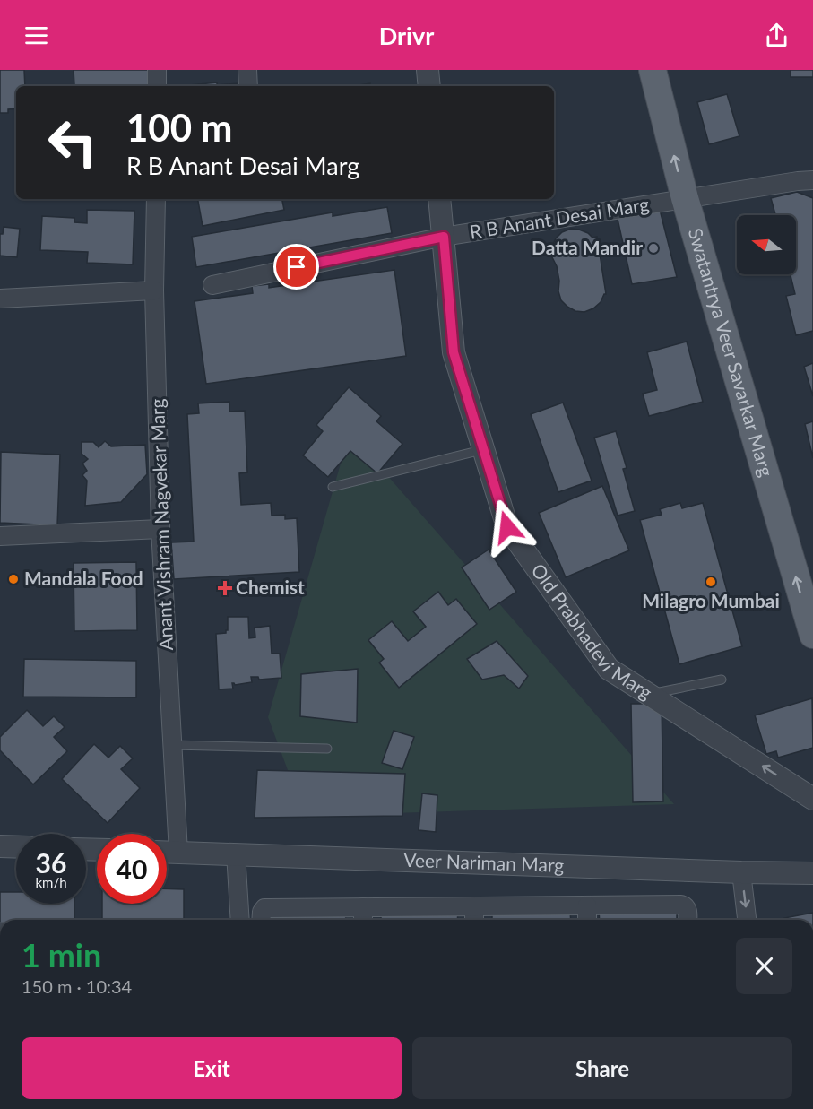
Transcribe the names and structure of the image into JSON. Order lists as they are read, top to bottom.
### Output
{
  "streets": {
    "main road": ["Swatantrya Veer Savarkar Marg"],
    "street": [
      "R B Anant Desai Marg",
      "Anant Vishram Nagvekar Marg",
      "Old Prabhadevi Marg",
      "Veer Nariman Marg"
    ]
  },
  "crossings": [
    ["R B Anant Desai Marg", "Swatantrya Veer Savarkar Marg"],
    ["R B Anant Desai Marg", "Old Prabhadevi Marg"],
    ["Anant Vishram Nagvekar Marg", "Veer Nariman Marg"]
  ],
  "one_way": ["Swatantrya Veer Savarkar Marg"],
  "places": {
    "other": ["Datta Mandir", "Mandala Food", "Milagro Mumbai"],
    "health": ["Chemist"]
  },
  "north": "left",
  "page": {
    "header": "Drivr",
    "turn": ["100 m", "R B Anant Desai Marg"],
    "speed": "36 km/h",
    "limit": "40",
    "heading": ["1 min", "150 m · 10:34"],
    "buttons": ["Exit", "Share"]
  }
}
